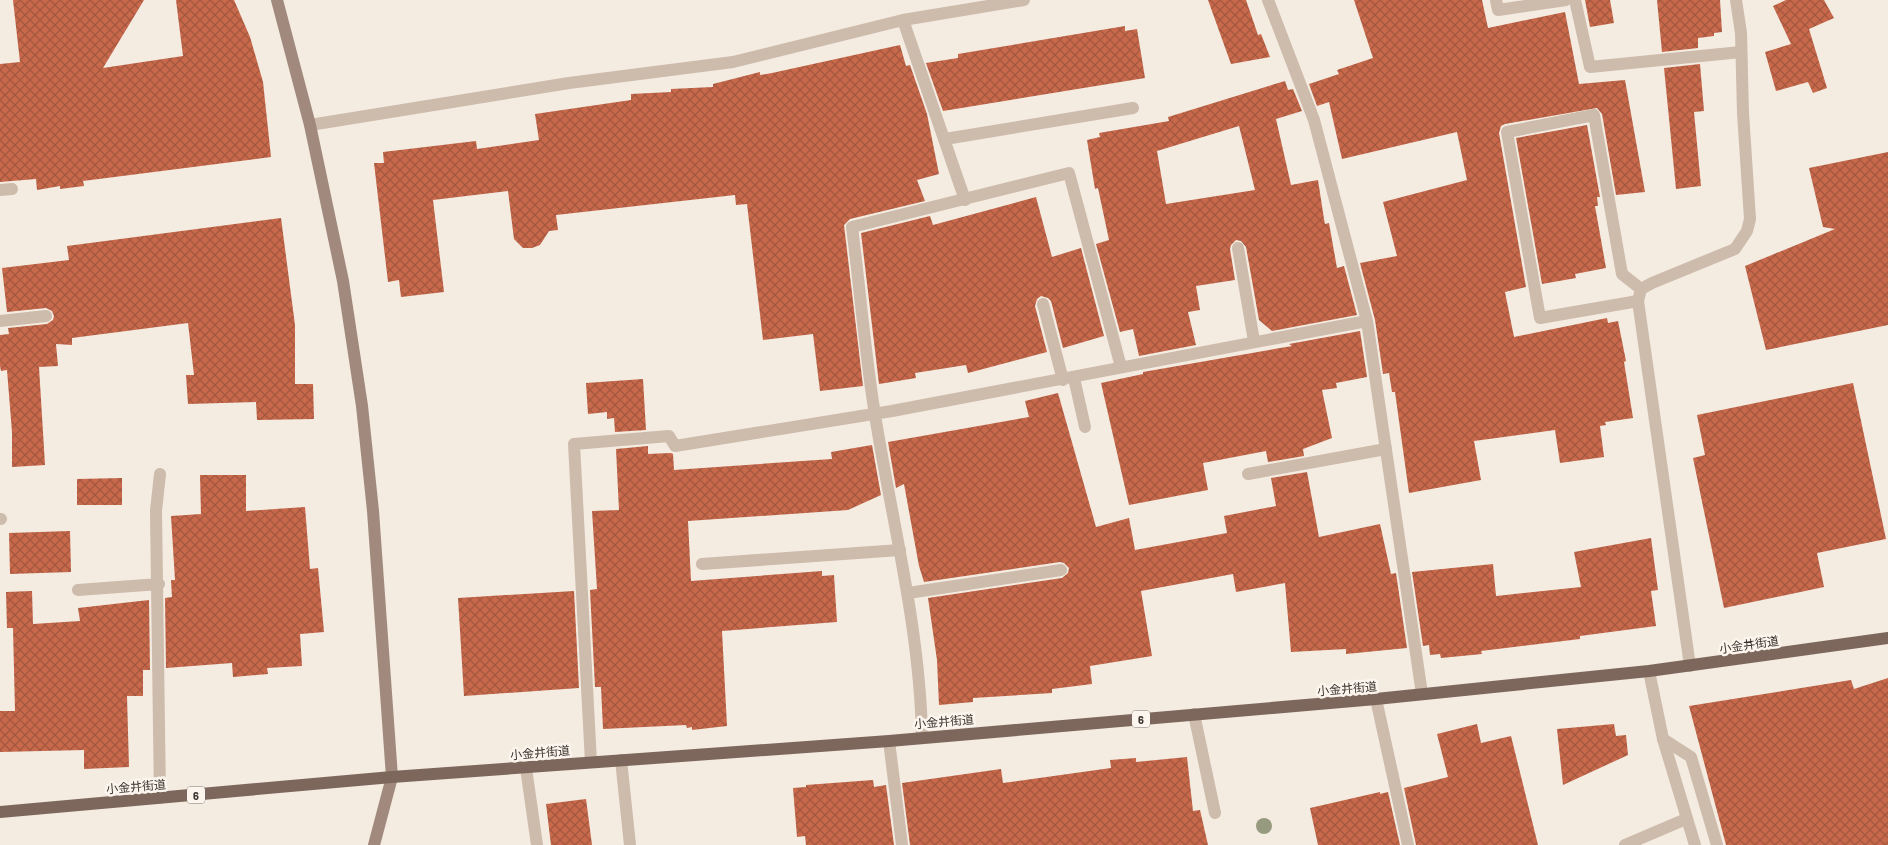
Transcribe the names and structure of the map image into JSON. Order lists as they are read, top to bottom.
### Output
{
  "streets": {
    "main road": ["小金井街道", "6"]
  }
}
